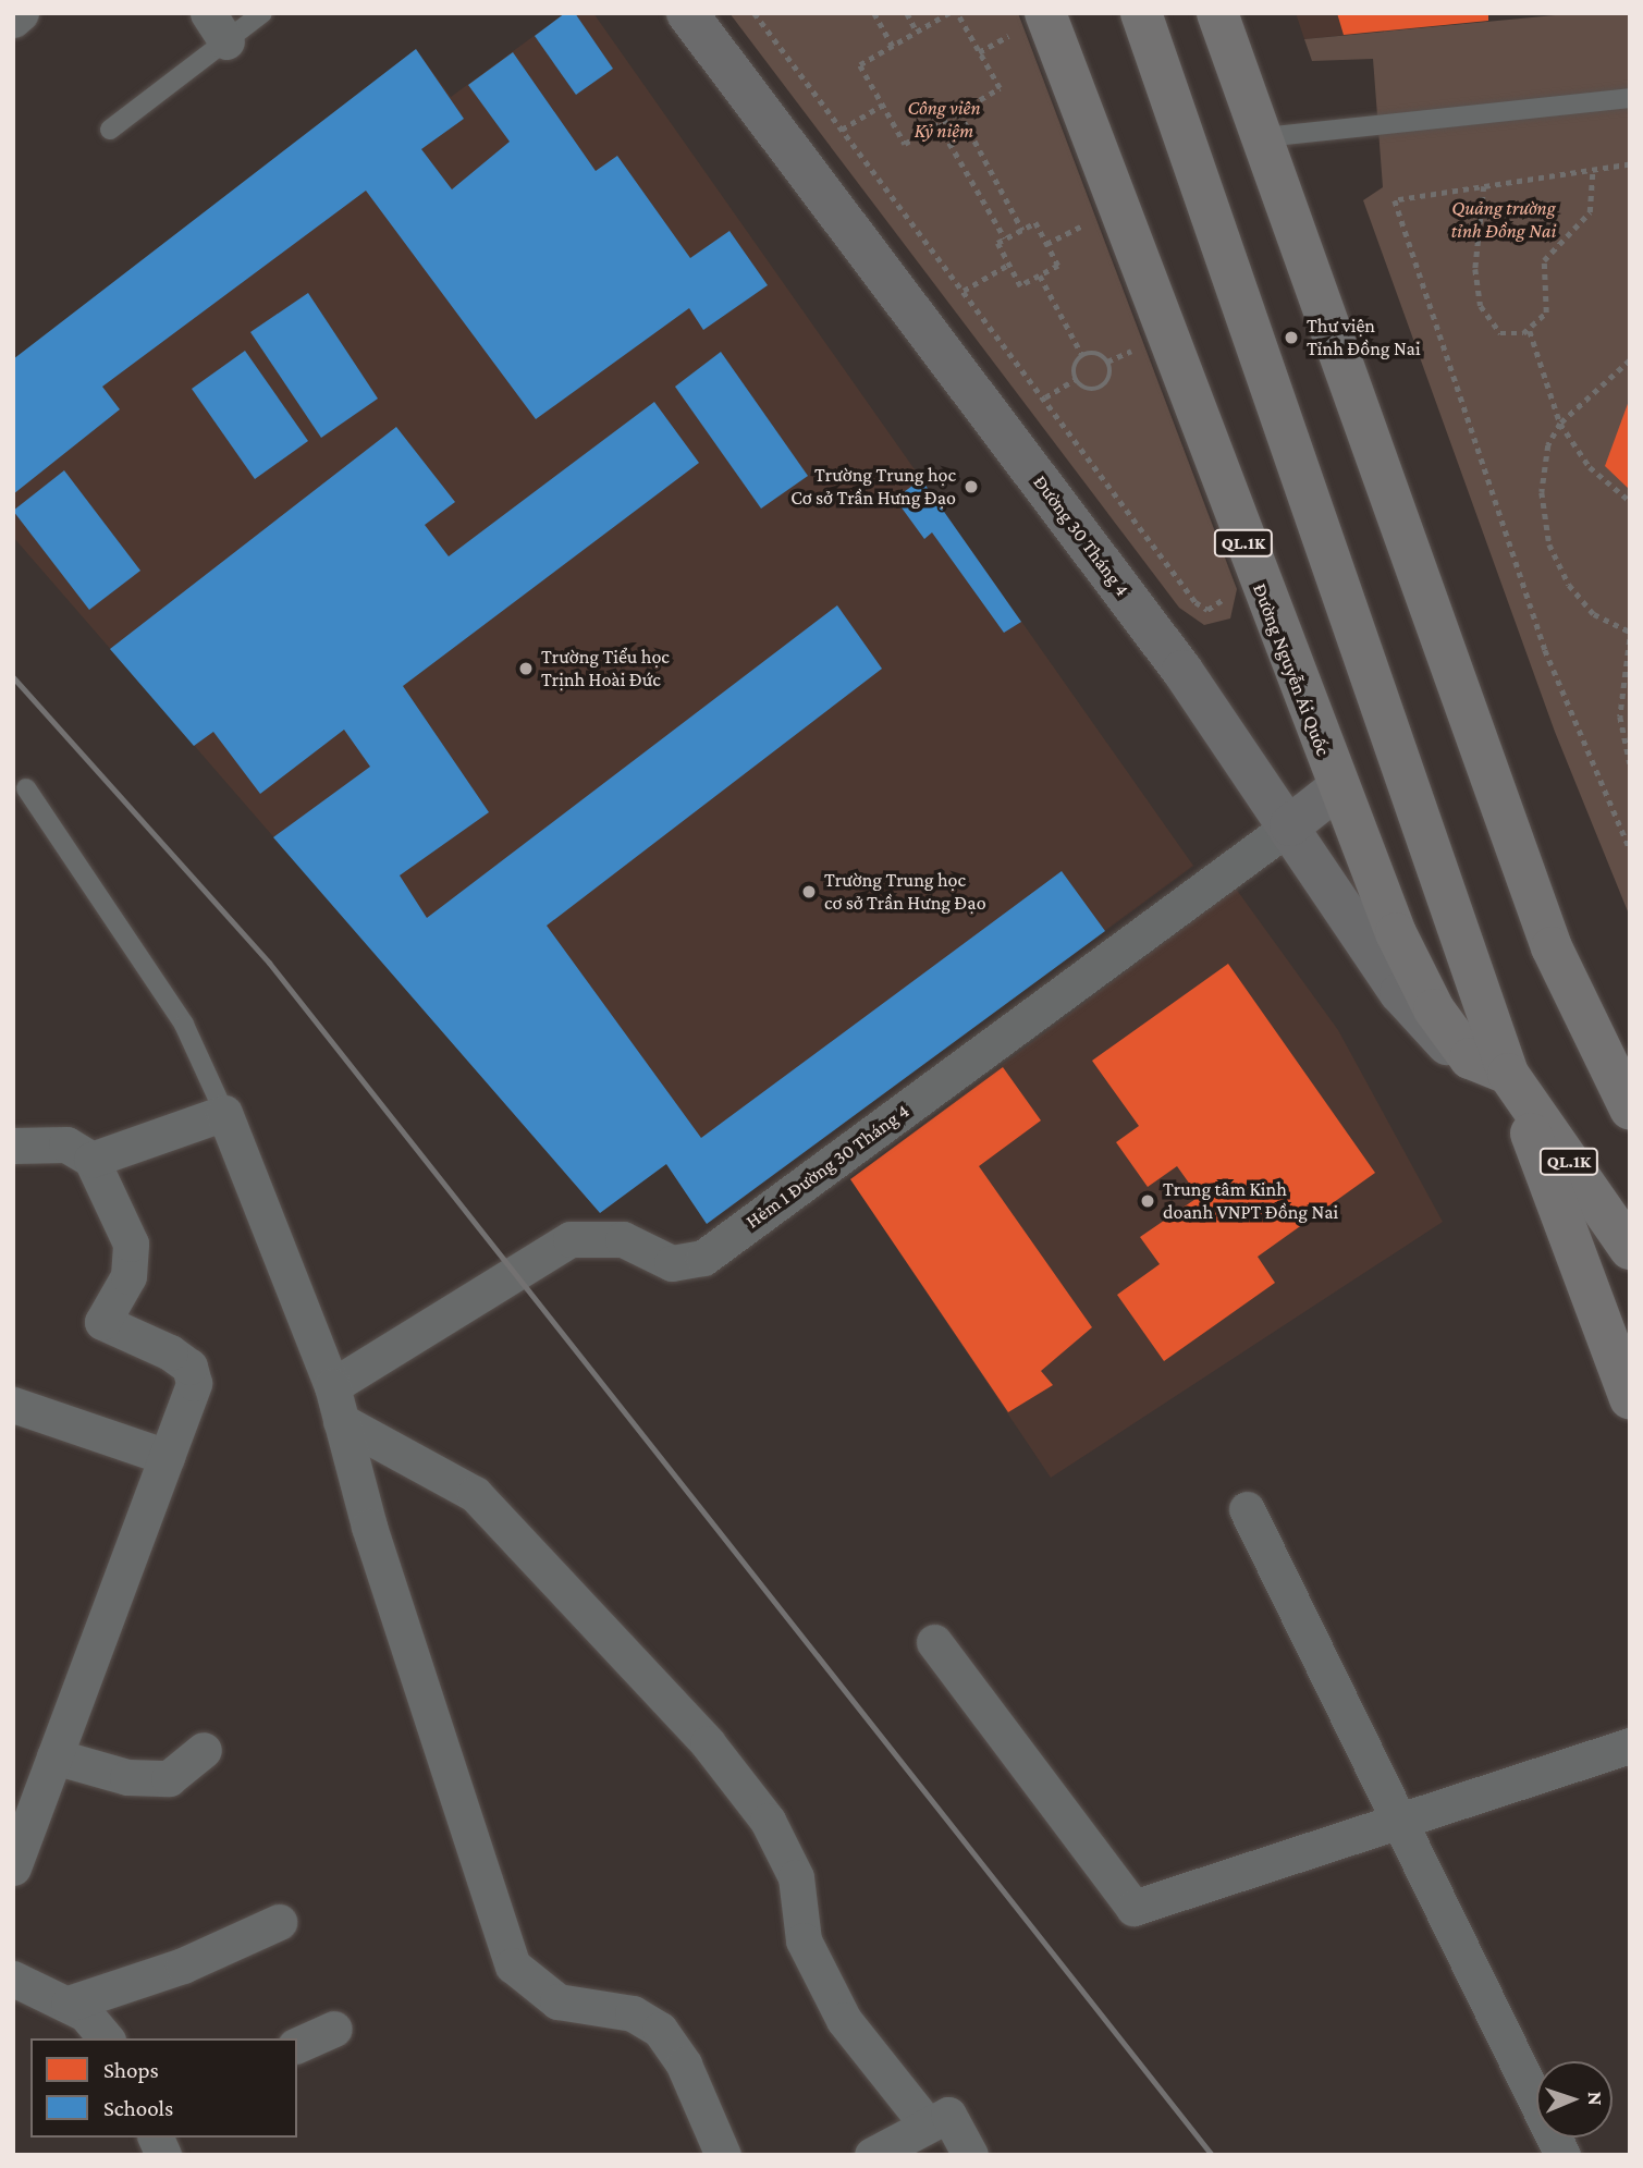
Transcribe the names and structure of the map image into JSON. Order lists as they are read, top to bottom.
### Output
{
  "streets": {
    "main road": ["Đường 30 Tháng 4", "QL.1K", "Đường Nguyễn Ái Quốc"],
    "street": ["Hẻm 1 Đường 30 Tháng 4"]
  },
  "crossings": [
    ["Đường 30 Tháng 4", "Đường Nguyễn Ái Quốc"],
    ["Đường 30 Tháng 4", "Hẻm 1 Đường 30 Tháng 4"]
  ],
  "parks": ["Công viên Kỷ niệm", "Quảng trường tỉnh Đồng Nai"],
  "places": [
    "Thư viện Tỉnh Đồng Nai",
    "Trường Trung học Cơ sở Trần Hưng Đạo",
    "Trường Tiểu học Trịnh Hoài Đức",
    "Trường Trung học cơ sở Trần Hưng Đạo",
    "Trung tâm Kinh doanh VNPT Đồng Nai"
  ],
  "legend": ["Shops", "Schools"],
  "north": "right"
}
